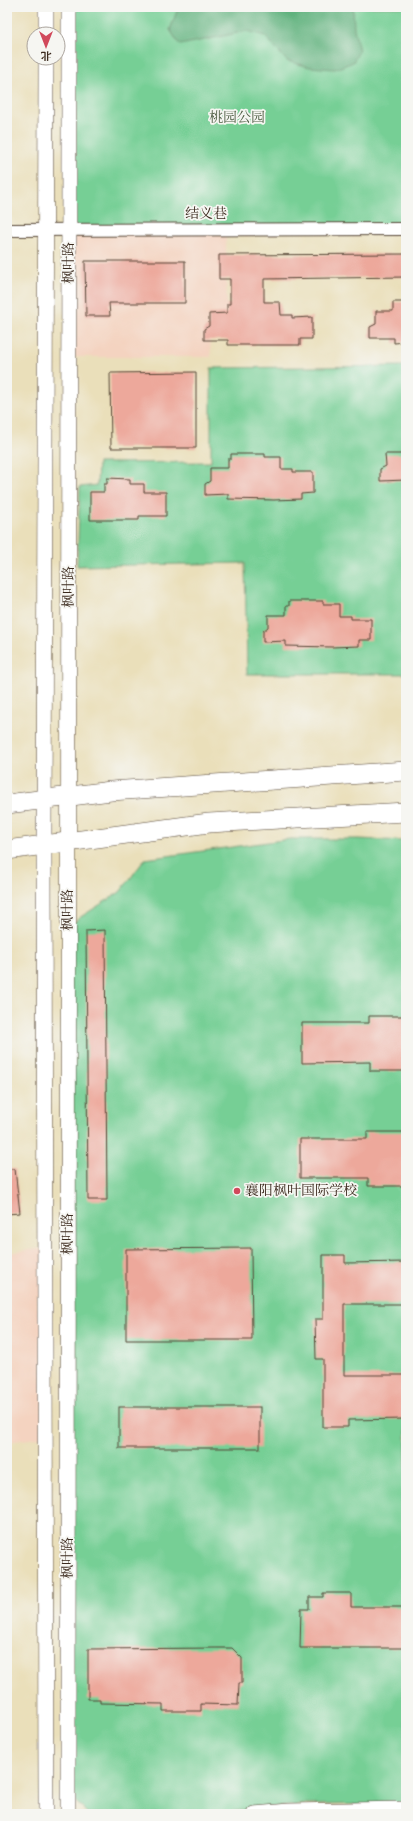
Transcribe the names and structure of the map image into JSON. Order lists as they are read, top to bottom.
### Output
{
  "streets": {
    "street": ["结义巷", "枫叶路"]
  },
  "crossings": [
    ["结义巷", "枫叶路"]
  ],
  "parks": ["桃园公园"],
  "places": ["襄阳枫叶国际学校"],
  "north": "bottom"
}
